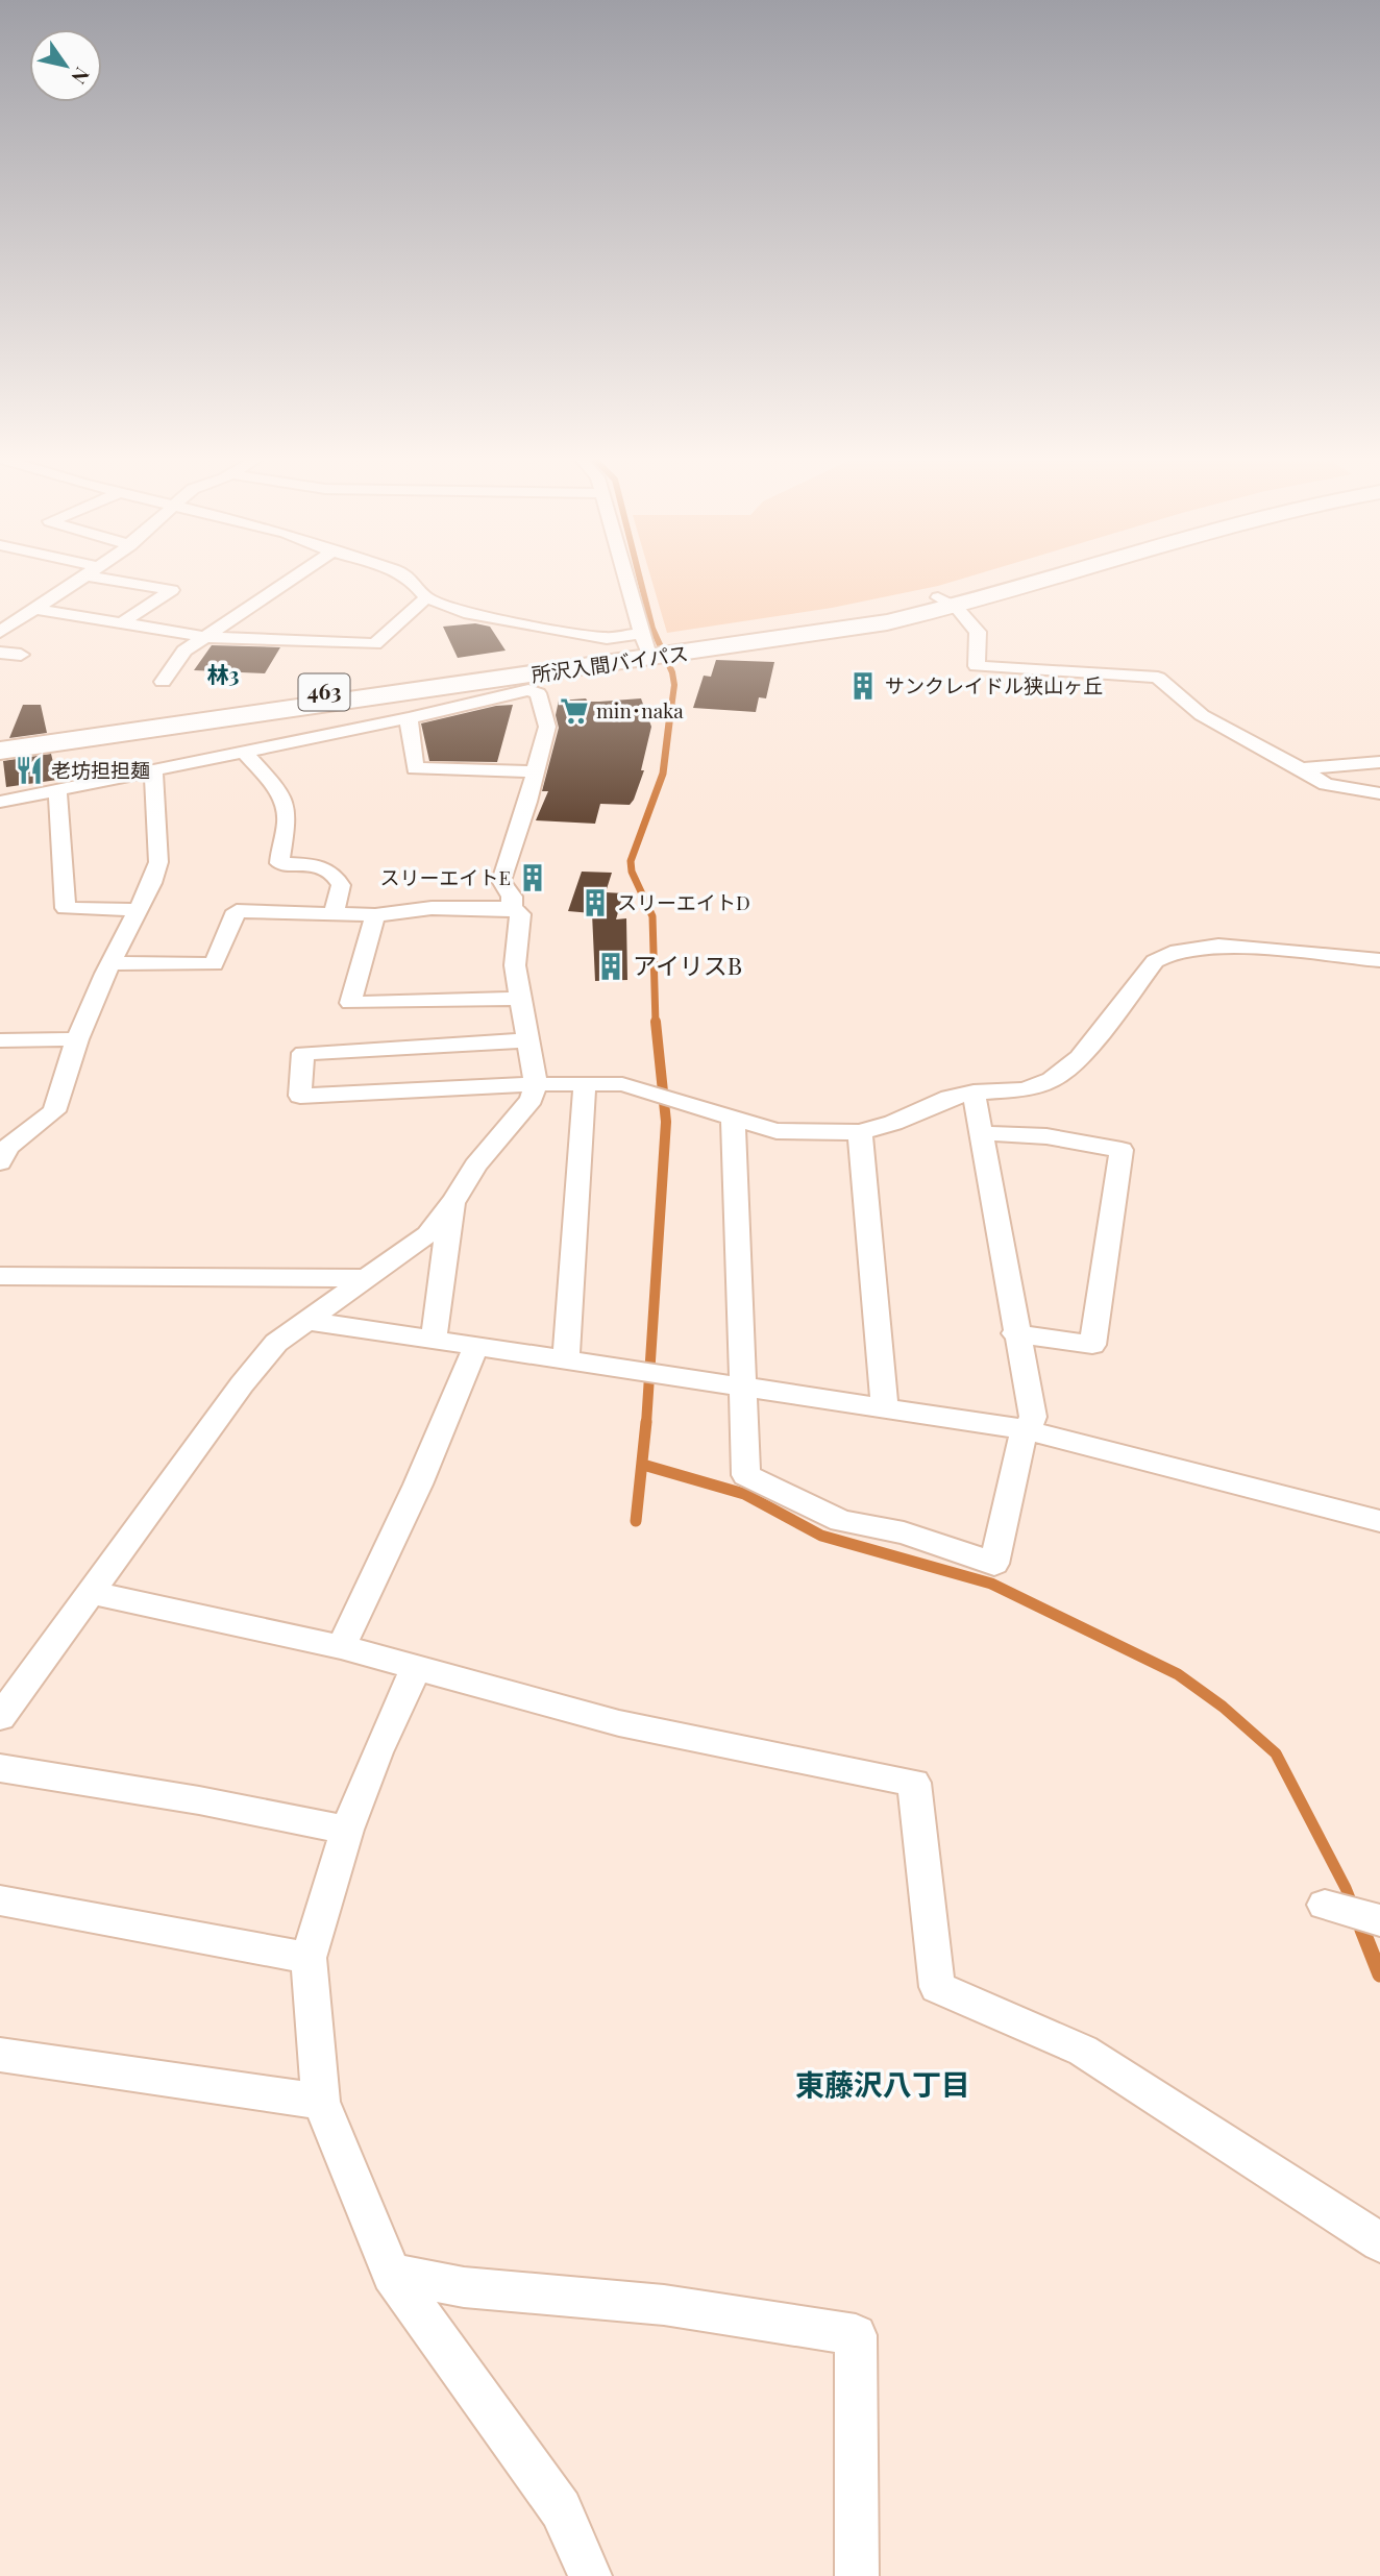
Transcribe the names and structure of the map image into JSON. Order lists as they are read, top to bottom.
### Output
{
  "streets": {
    "highway": ["所沢入間バイパス", "463"]
  },
  "districts": ["林3", "東藤沢八丁目"],
  "places": {
    "building": [
      "サンクレイドル狭山ヶ丘",
      "スリーエイトE",
      "スリーエイトD",
      "アイリスB"
    ],
    "supermarket": ["min･naka"],
    "restaurant": ["老坊担担麺"]
  },
  "north": "bottom right"
}
